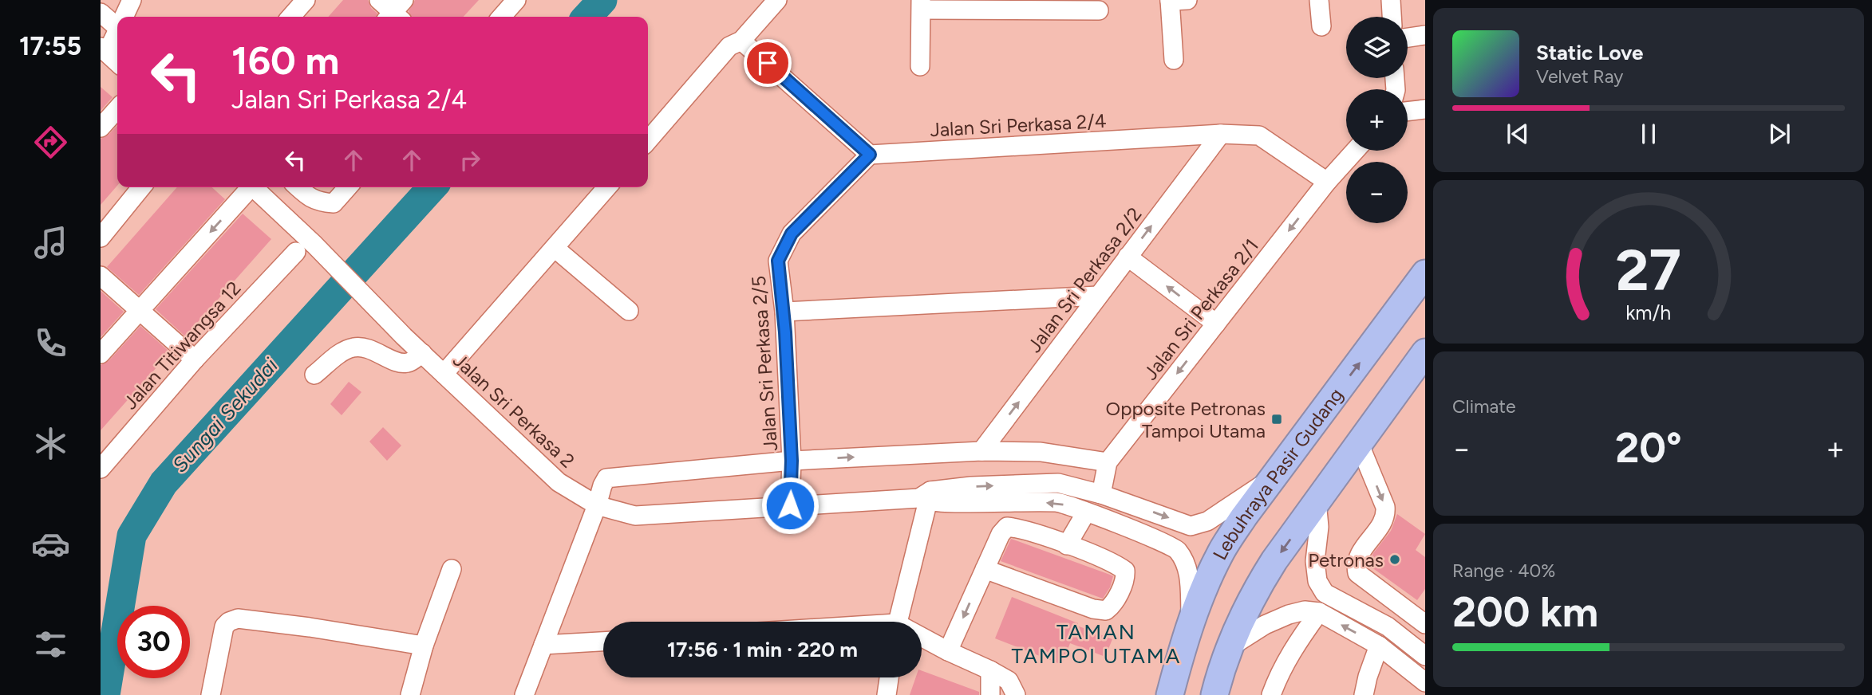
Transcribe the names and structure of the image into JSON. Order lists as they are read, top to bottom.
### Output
{
  "streets": {
    "highway": ["Lebuhraya Pasir Gudang"],
    "street": [
      "Jalan Sri Perkasa 2/4",
      "Jalan Sri Perkasa 2/2",
      "Jalan Sri Perkasa 2/1",
      "Jalan Titiwangsa 12",
      "Jalan Sri Perkasa 2/5",
      "Jalan Sri Perkasa 2"
    ]
  },
  "crossings": [
    ["Jalan Sri Perkasa 2/4", "Jalan Sri Perkasa 2/2"],
    ["Jalan Sri Perkasa 2/4", "Jalan Sri Perkasa 2/1"],
    ["Jalan Sri Perkasa 2/4", "Jalan Sri Perkasa 2/5"],
    ["Jalan Sri Perkasa 2/1", "Jalan Sri Perkasa 2"],
    ["Jalan Sri Perkasa 2/5", "Jalan Sri Perkasa 2"],
    ["Jalan Sri Perkasa 2", "Lebuhraya Pasir Gudang"]
  ],
  "one_way": ["Jalan Sri Perkasa 2/2", "Jalan Sri Perkasa 2/1"],
  "districts": ["TAMAN TAMPOI UTAMA"],
  "water": ["Sungai Sekudai"],
  "places": {
    "transit": ["Opposite Petronas Tampoi Utama"],
    "other": ["Petronas"]
  },
  "page": {
    "tabs": "17:55",
    "map_buttons": ["+", "−"],
    "turn": ["160 m", "Jalan Sri Perkasa 2/4"],
    "song": ["Static Love", "Velvet Ray"],
    "tile": [
      "Climate",
      ["Range · 40%", "200 km"]
    ],
    "heat": ["−", "20°", "+"],
    "limit": "30",
    "trip": "17:56 · 1 min · 220 m",
    "gauge": ["27", "km/h"]
  }
}
